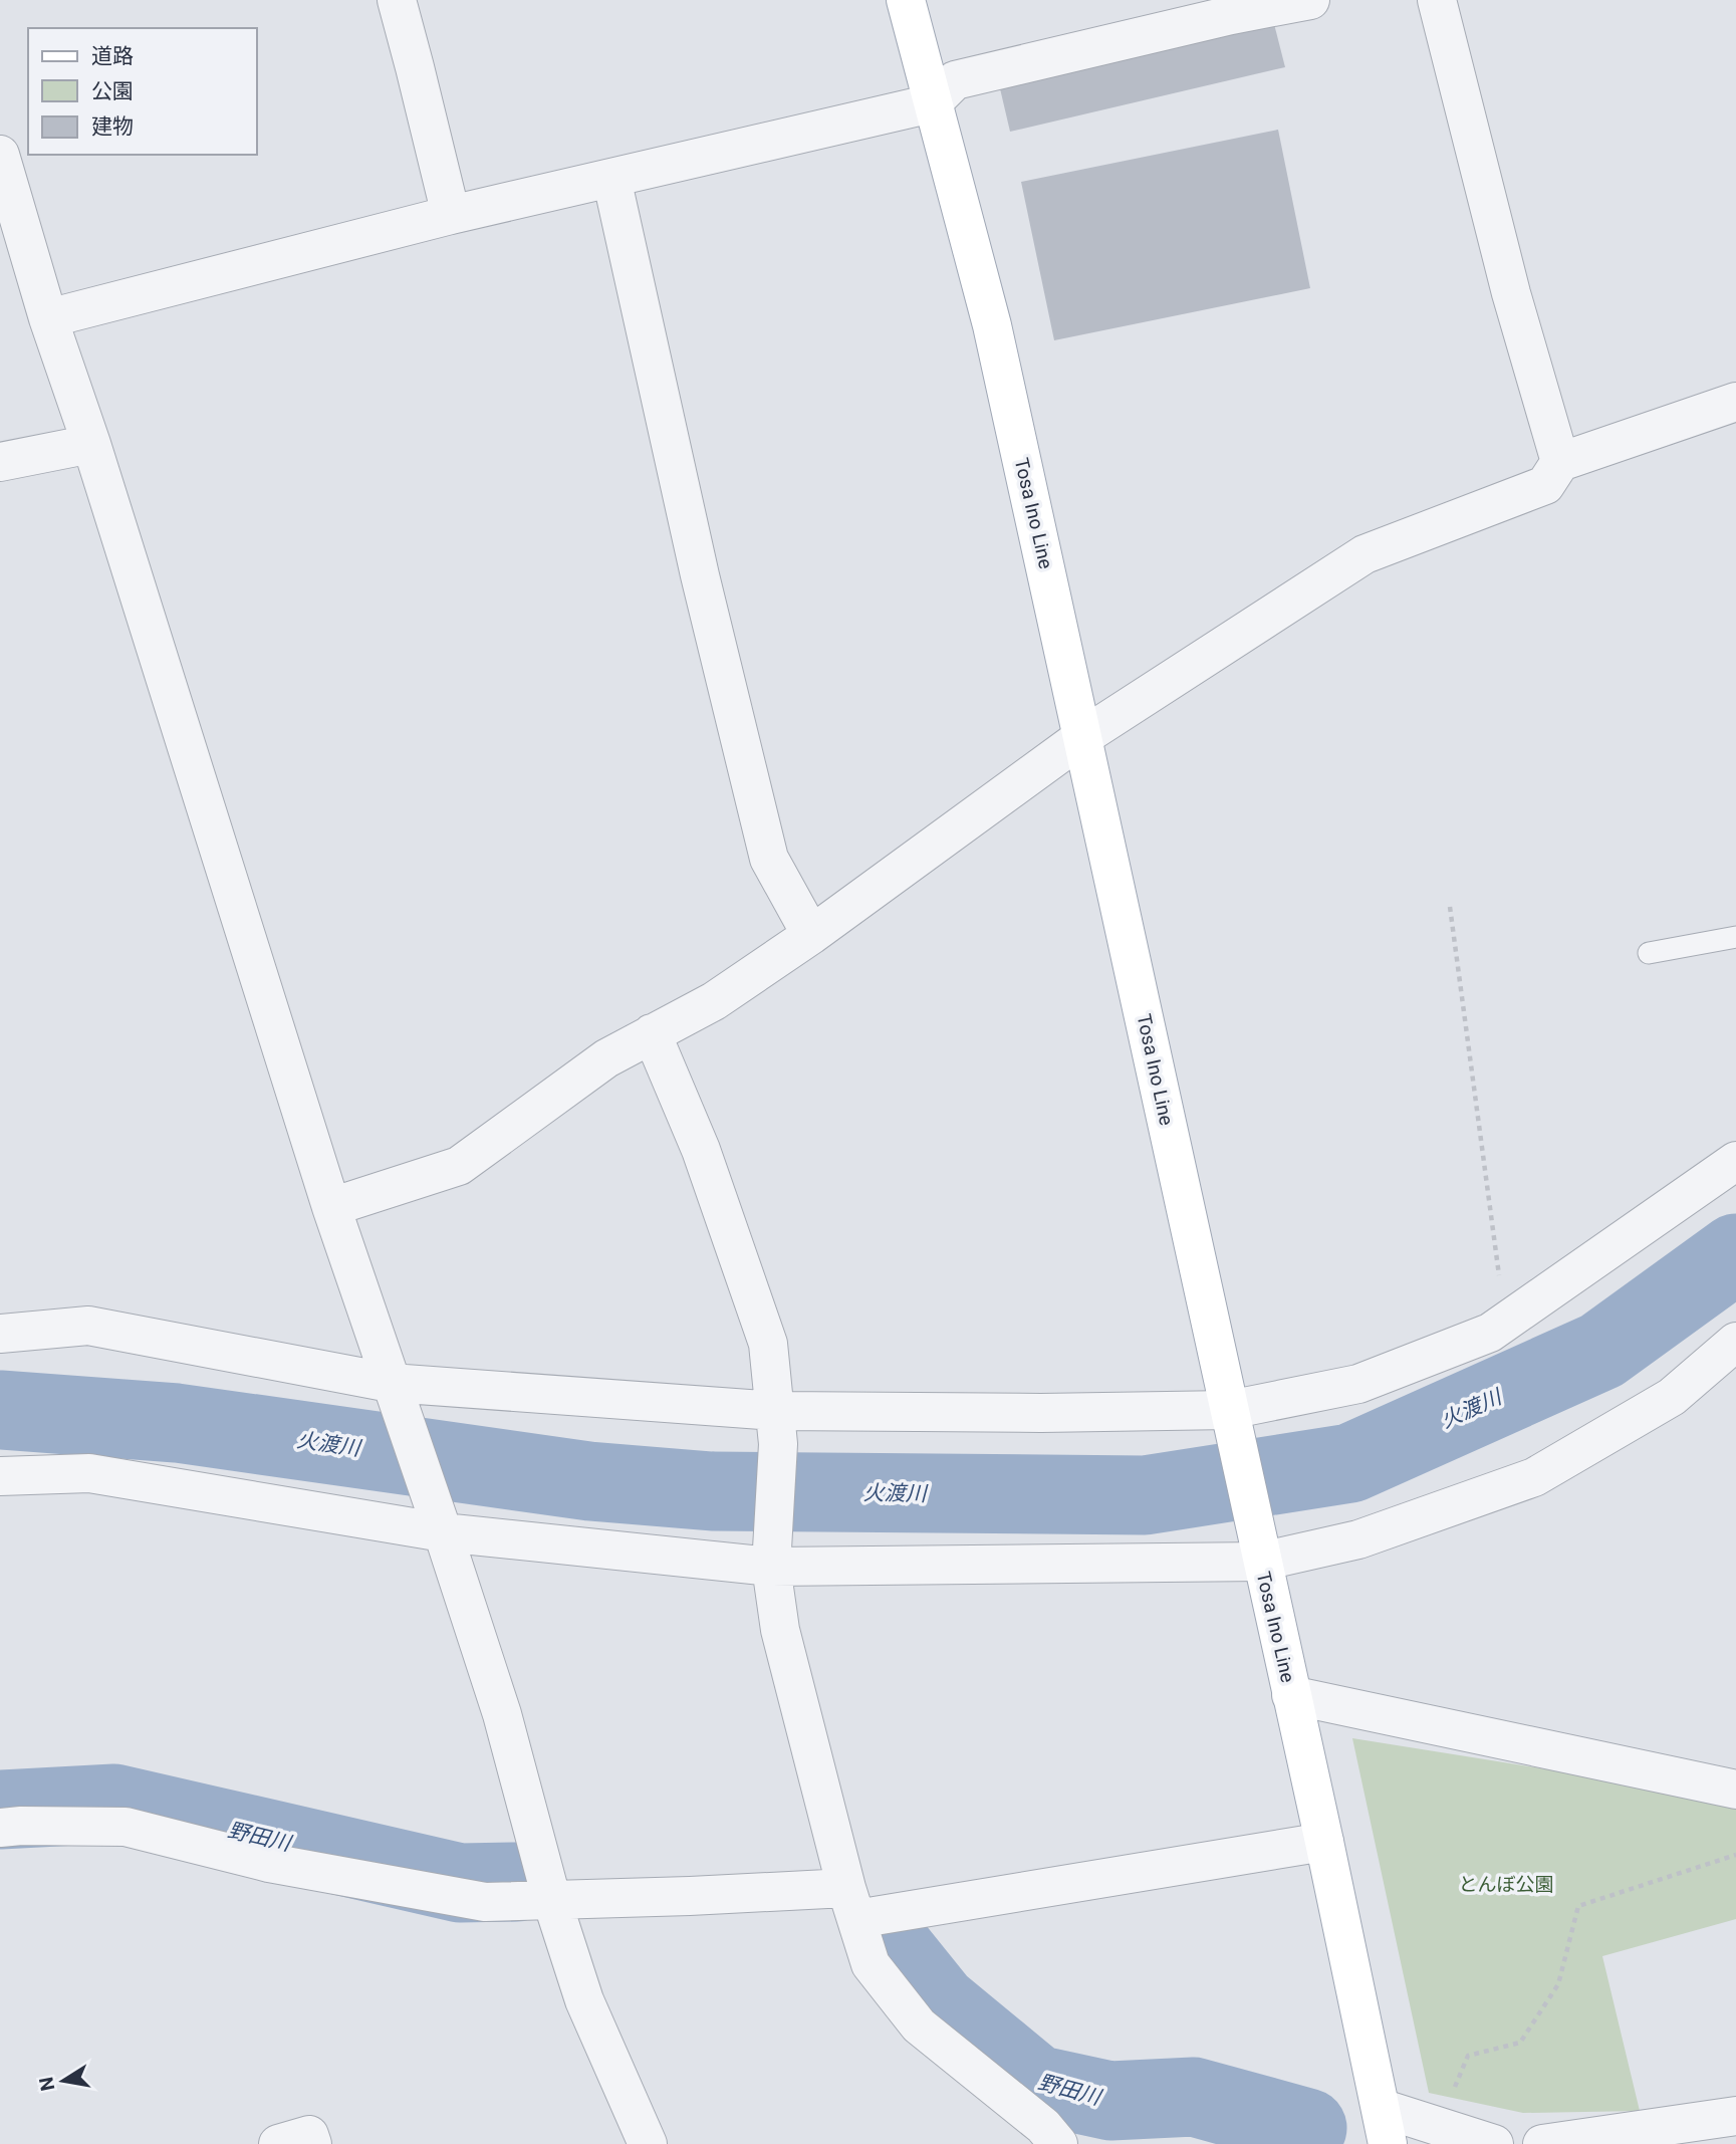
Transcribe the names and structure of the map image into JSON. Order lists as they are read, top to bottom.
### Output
{
  "streets": {
    "main road": ["Tosa Ino Line"]
  },
  "water": ["火渡川", "野田川"],
  "parks": ["とんぼ公園"],
  "legend": ["道路", "公園", "建物"],
  "north": "left"
}
